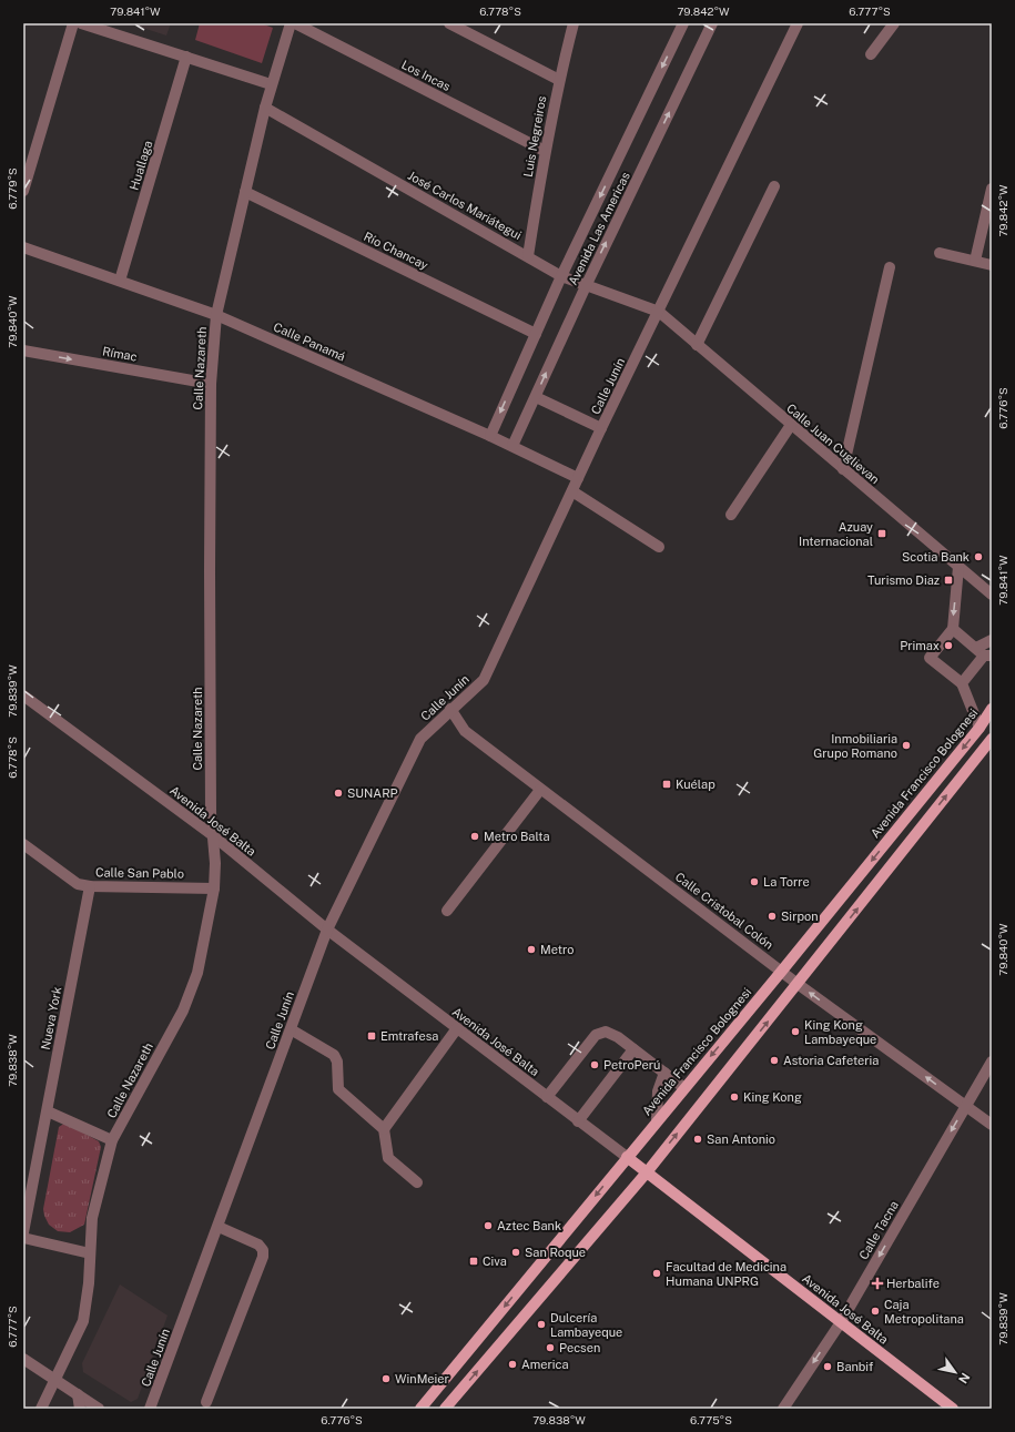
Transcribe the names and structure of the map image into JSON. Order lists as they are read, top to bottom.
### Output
{
  "streets": {
    "main road": ["Avenida Francisco Bolognesi", "Avenida José Balta"],
    "street": [
      "Los Incas",
      "Luis Negreiros",
      "Huallaga",
      "José Carlos Mariátegui",
      "Avenida Las Americas",
      "Río Chancay",
      "Calle Panamá",
      "Rímac",
      "Calle Nazareth",
      "Calle Junín",
      "Calle Juan Cuglievan",
      "Calle San Pablo",
      "Calle Cristobal Colón",
      "Nueva York",
      "Calle Tacna"
    ]
  },
  "crossings": [
    ["Los Incas", "Luis Negreiros"],
    ["Luis Negreiros", "José Carlos Mariátegui"],
    ["Huallaga", "Calle Panamá"],
    ["José Carlos Mariátegui", "Avenida Las Americas"],
    ["José Carlos Mariátegui", "Calle Nazareth"],
    ["José Carlos Mariátegui", "Calle Junín"],
    ["José Carlos Mariátegui", "Calle Juan Cuglievan"],
    ["Avenida Las Americas", "Río Chancay"],
    ["Avenida Las Americas", "Calle Panamá"],
    ["Río Chancay", "Calle Nazareth"],
    ["Calle Panamá", "Calle Nazareth"],
    ["Calle Panamá", "Calle Junín"],
    ["Rímac", "Calle Nazareth"],
    ["Calle Nazareth", "Avenida José Balta"],
    ["Calle Nazareth", "Calle San Pablo"],
    ["Calle Junín", "Calle Juan Cuglievan"],
    ["Calle Junín", "Avenida José Balta"],
    ["Calle Junín", "Calle Cristobal Colón"],
    ["Avenida Francisco Bolognesi", "Avenida José Balta"],
    ["Avenida Francisco Bolognesi", "Calle Cristobal Colón"],
    ["Avenida José Balta", "Calle Tacna"],
    ["Calle San Pablo", "Nueva York"],
    ["Calle Cristobal Colón", "Calle Tacna"]
  ],
  "one_way": ["Rímac", "Calle Tacna"],
  "places": {
    "transit": [
      "Azuay Internacional",
      "Turismo Diaz",
      "Kuélap",
      "Emtrafesa",
      "Civa"
    ],
    "other": [
      "Scotia Bank",
      "Primax",
      "Inmobiliaria Grupo Romano",
      "SUNARP",
      "Metro Balta",
      "La Torre",
      "Sirpon",
      "Metro",
      "King Kong Lambayeque",
      "Astoria Cafeteria",
      "PetroPerú",
      "King Kong",
      "San Antonio",
      "Aztec Bank",
      "San Roque",
      "Facultad de Medicina Humana UNPRG",
      "Caja Metropolitana",
      "Dulcería Lambayeque",
      "Pecsen",
      "America",
      "Banbif",
      "WinMeier"
    ],
    "health": ["Herbalife"]
  },
  "north": "bottom right",
  "coordinates": [
    "79.841°W",
    "6.778°S",
    "79.842°W",
    "6.777°S",
    "6.779°S",
    "79.840°W",
    "6.776°S",
    "79.839°W",
    "79.838°W",
    "6.775°S"
  ]
}
